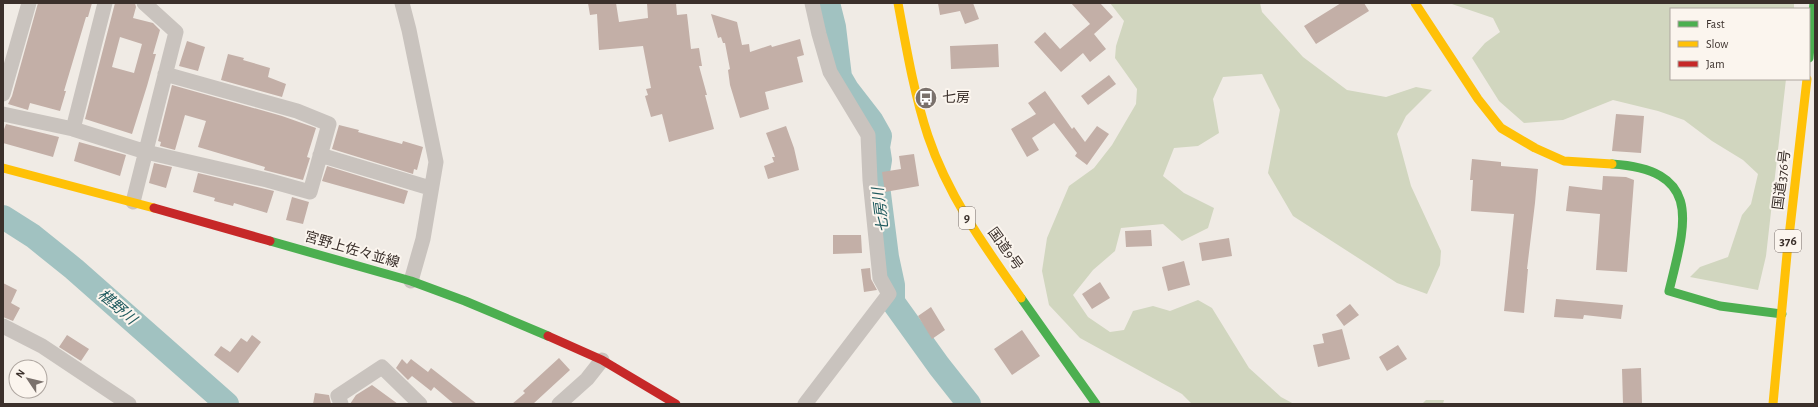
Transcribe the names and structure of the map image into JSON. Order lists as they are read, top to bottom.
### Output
{
  "streets": {
    "main road": [
      "国道376号",
      "9",
      "376",
      "国道9号",
      "宮野上佐々並線"
    ]
  },
  "water": ["七房川", "椹野川"],
  "places": {
    "bus stop": ["七房"]
  },
  "legend": ["Fast", "Slow", "Jam"],
  "north": "top left"
}
